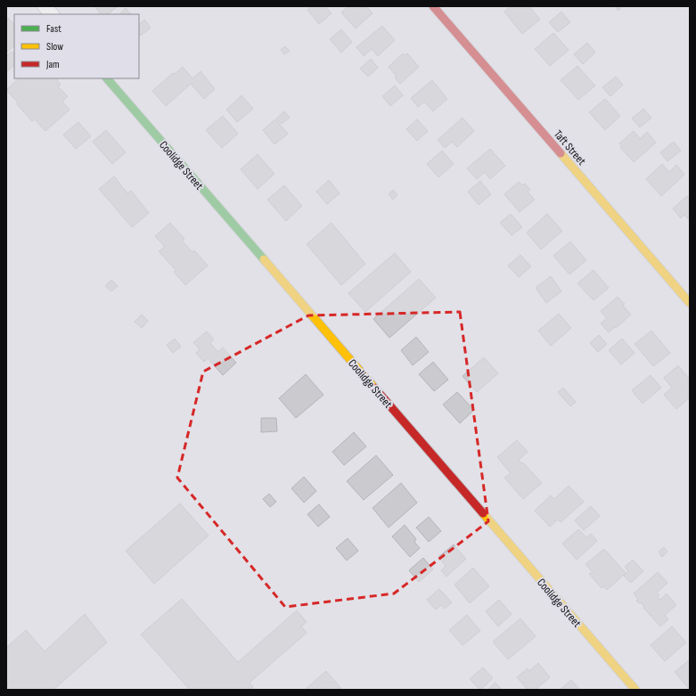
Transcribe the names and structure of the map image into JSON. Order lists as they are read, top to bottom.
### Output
{
  "streets": {
    "street": ["Taft Street", "Coolidge Street"]
  },
  "legend": ["Fast", "Slow", "Jam"]
}
